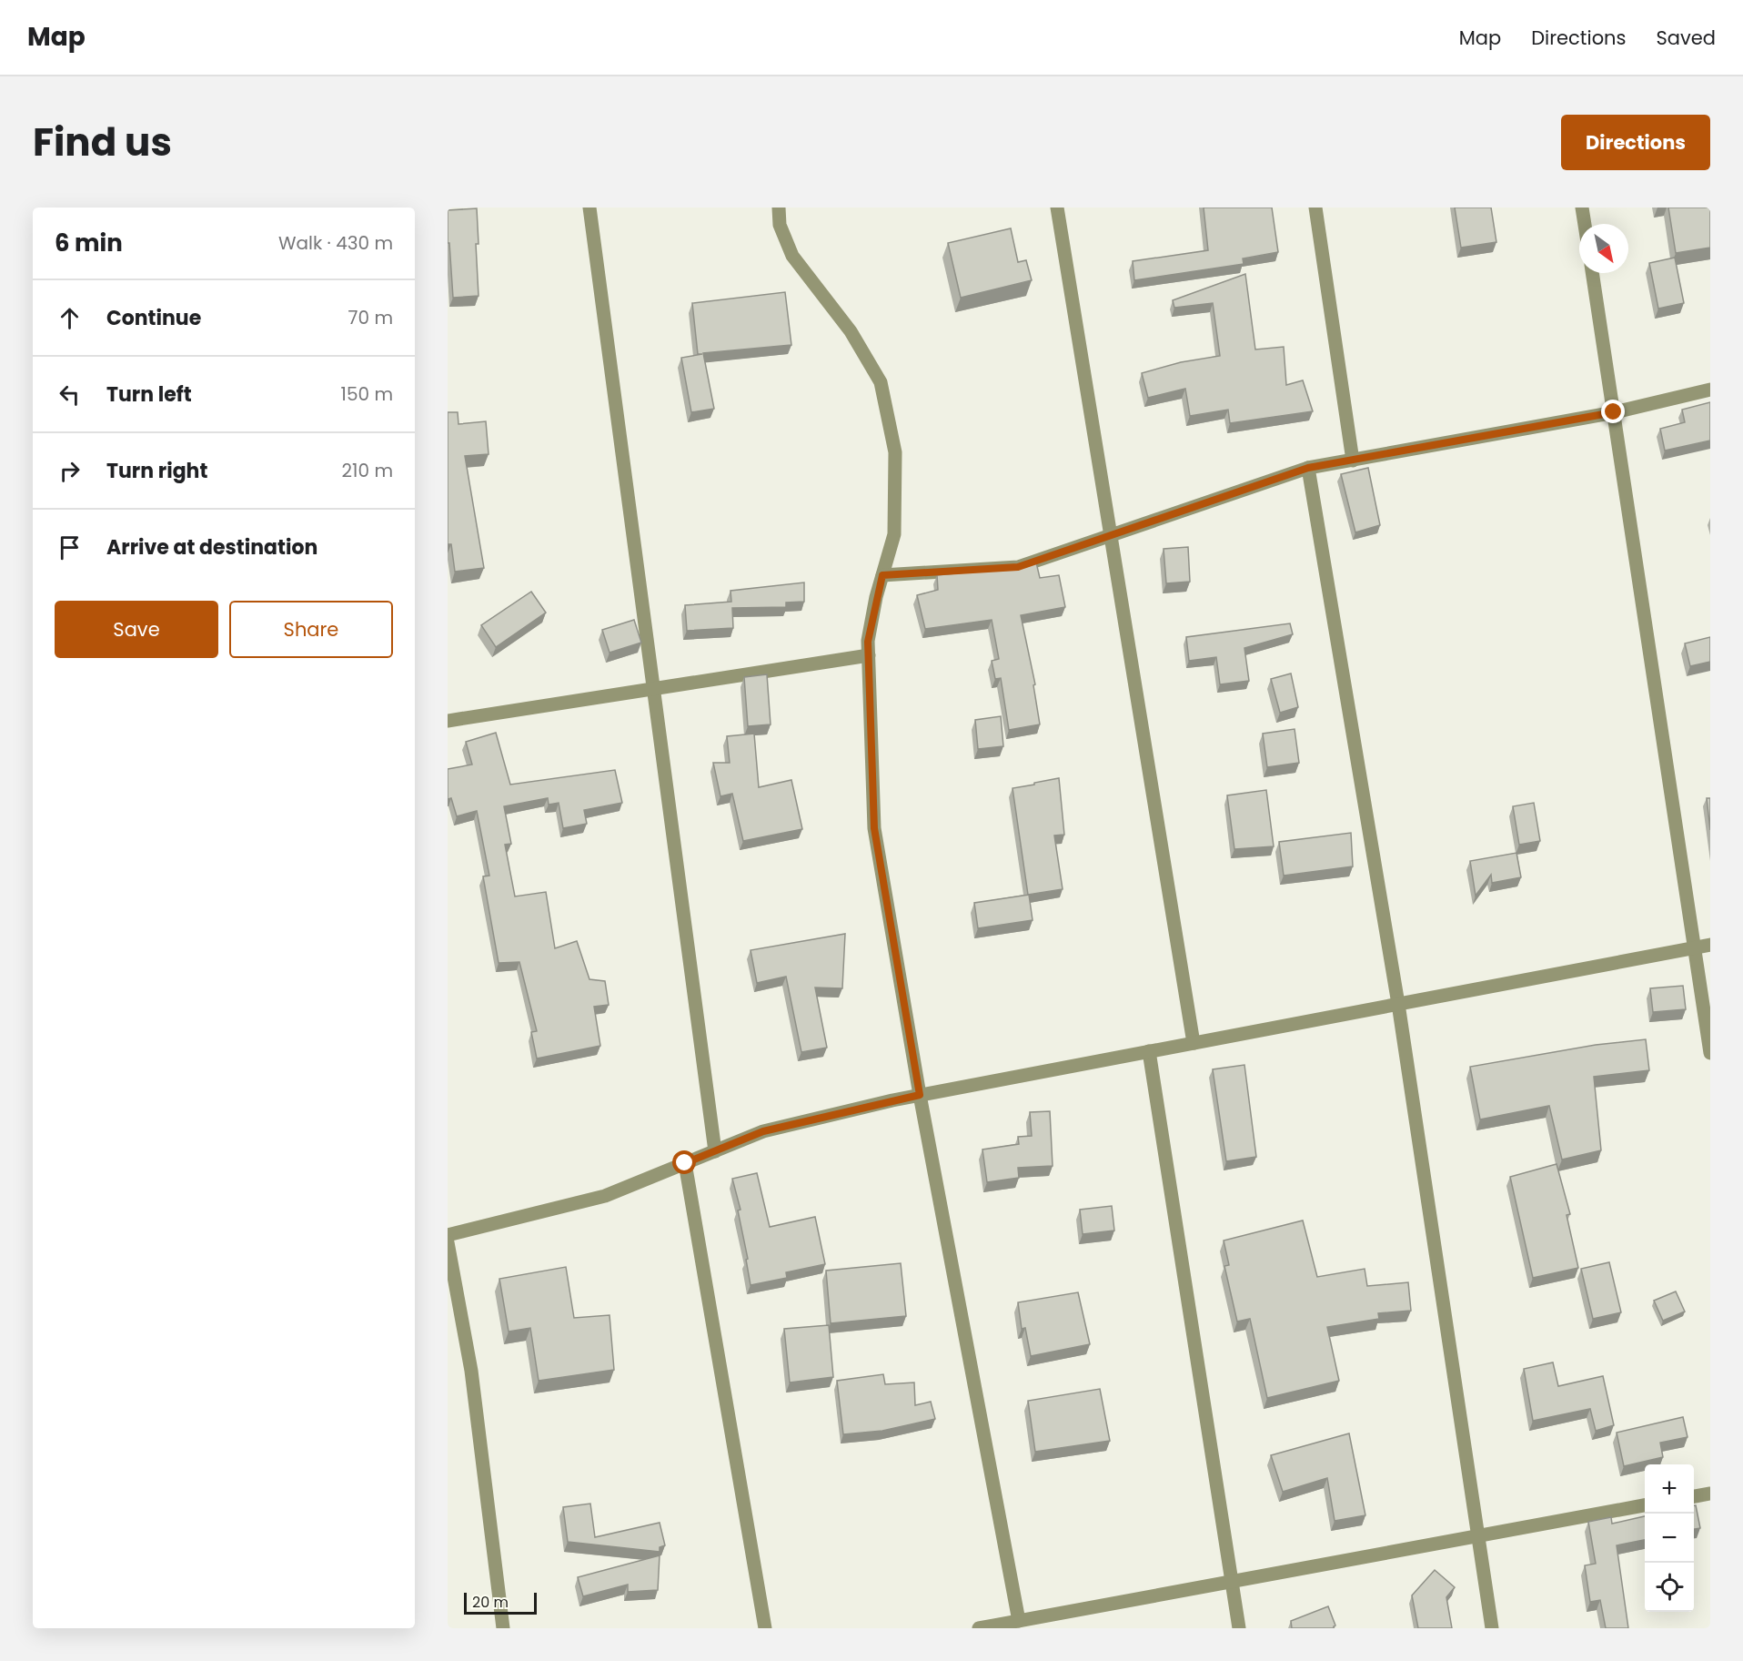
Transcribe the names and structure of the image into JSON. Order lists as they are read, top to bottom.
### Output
{
  "scale_bar": "20 m",
  "north": "bottom right",
  "page": {
    "header": "Map",
    "nav": ["Map", "Directions", "Saved"],
    "title": "Find us",
    "buttons": [
      "Directions",
      ["Save", "Share"]
    ],
    "heading": ["6 min", "Walk · 430 m"],
    "list": [
      ["Continue", "70 m"],
      ["Turn left", "150 m"],
      ["Turn right", "210 m"],
      "Arrive at destination"
    ],
    "map_buttons": ["+", "−"],
    "scale": "20 m"
  }
}
